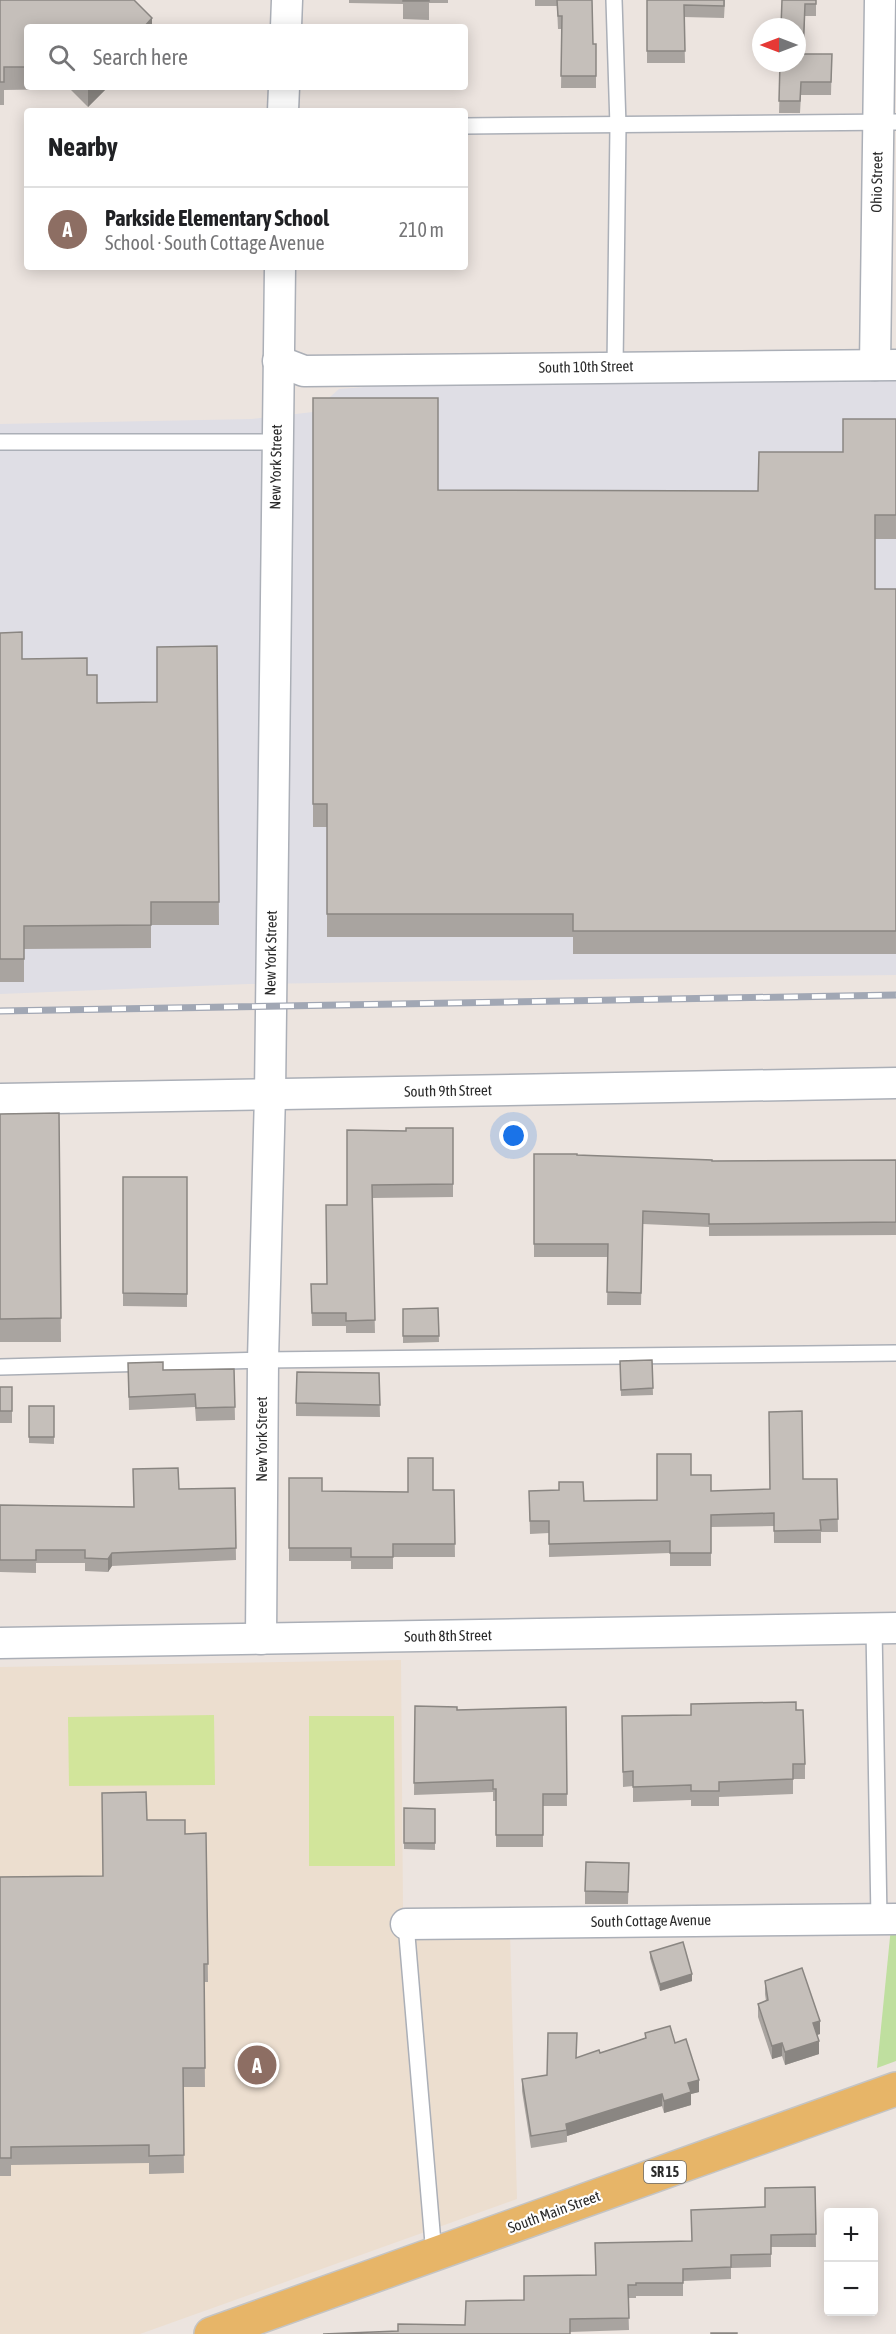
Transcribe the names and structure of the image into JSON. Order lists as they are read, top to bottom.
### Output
{
  "streets": {
    "main road": ["SR 15", "South Main Street"],
    "street": [
      "Ohio Street",
      "South 10th Street",
      "New York Street",
      "South 9th Street",
      "South 8th Street",
      "South Cottage Avenue"
    ]
  },
  "crossings": [
    ["Ohio Street", "South 10th Street"],
    ["South 10th Street", "New York Street"],
    ["New York Street", "South 9th Street"],
    ["New York Street", "South 8th Street"]
  ],
  "north": "left",
  "page": {
    "search": "Search here",
    "heading": "Nearby",
    "list": [
      {
        "mark": "A",
        "name": "Parkside Elementary School",
        "note": "School · South Cottage Avenue",
        "value": "210 m"
      }
    ],
    "pins": "A",
    "map_buttons": ["+", "−"]
  }
}
